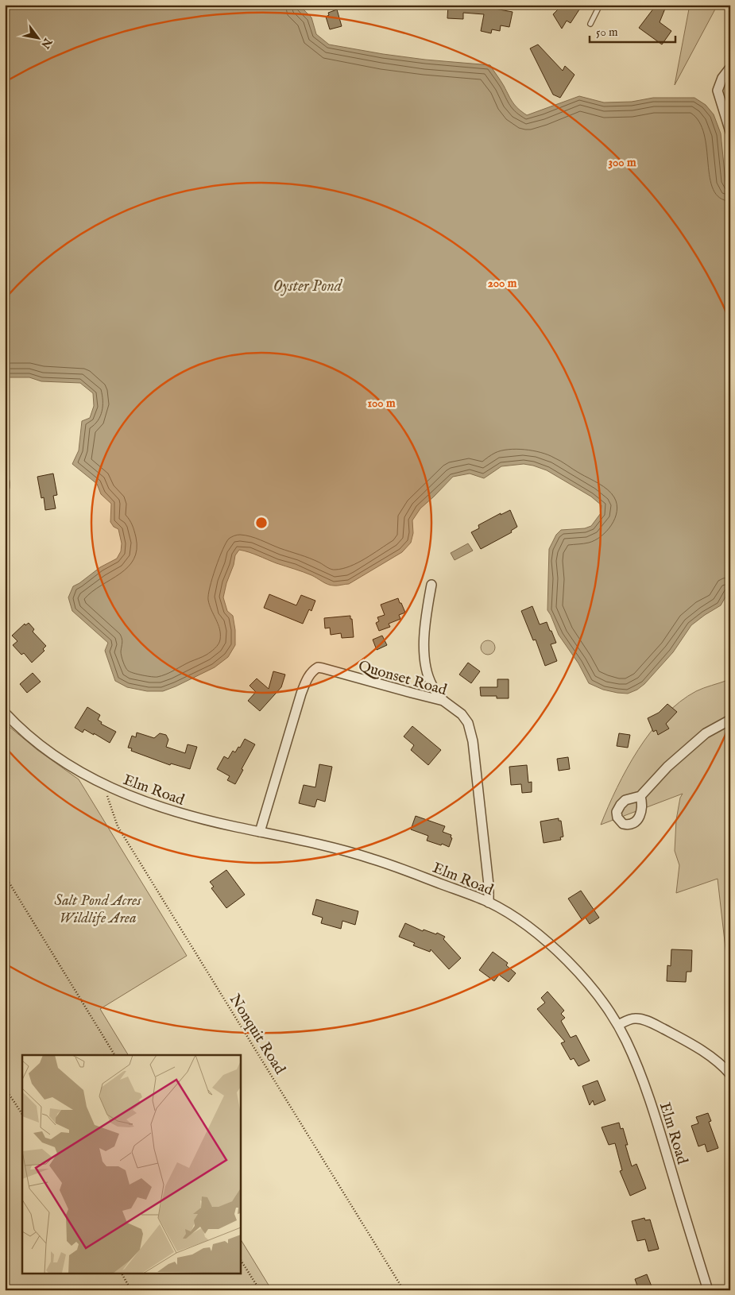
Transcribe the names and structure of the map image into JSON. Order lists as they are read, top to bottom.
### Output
{
  "streets": {
    "street": ["Quonset Road", "Elm Road"],
    "path": ["Nonquit Road"]
  },
  "crossings": [
    ["Quonset Road", "Elm Road"],
    ["Elm Road", "Nonquit Road"]
  ],
  "water": ["Oyster Pond"],
  "parks": ["Salt Pond Acres Wildlife Area"],
  "scale_bar": "50 m",
  "north": "bottom right",
  "rings": ["300 m", "200 m", "100 m"]
}
